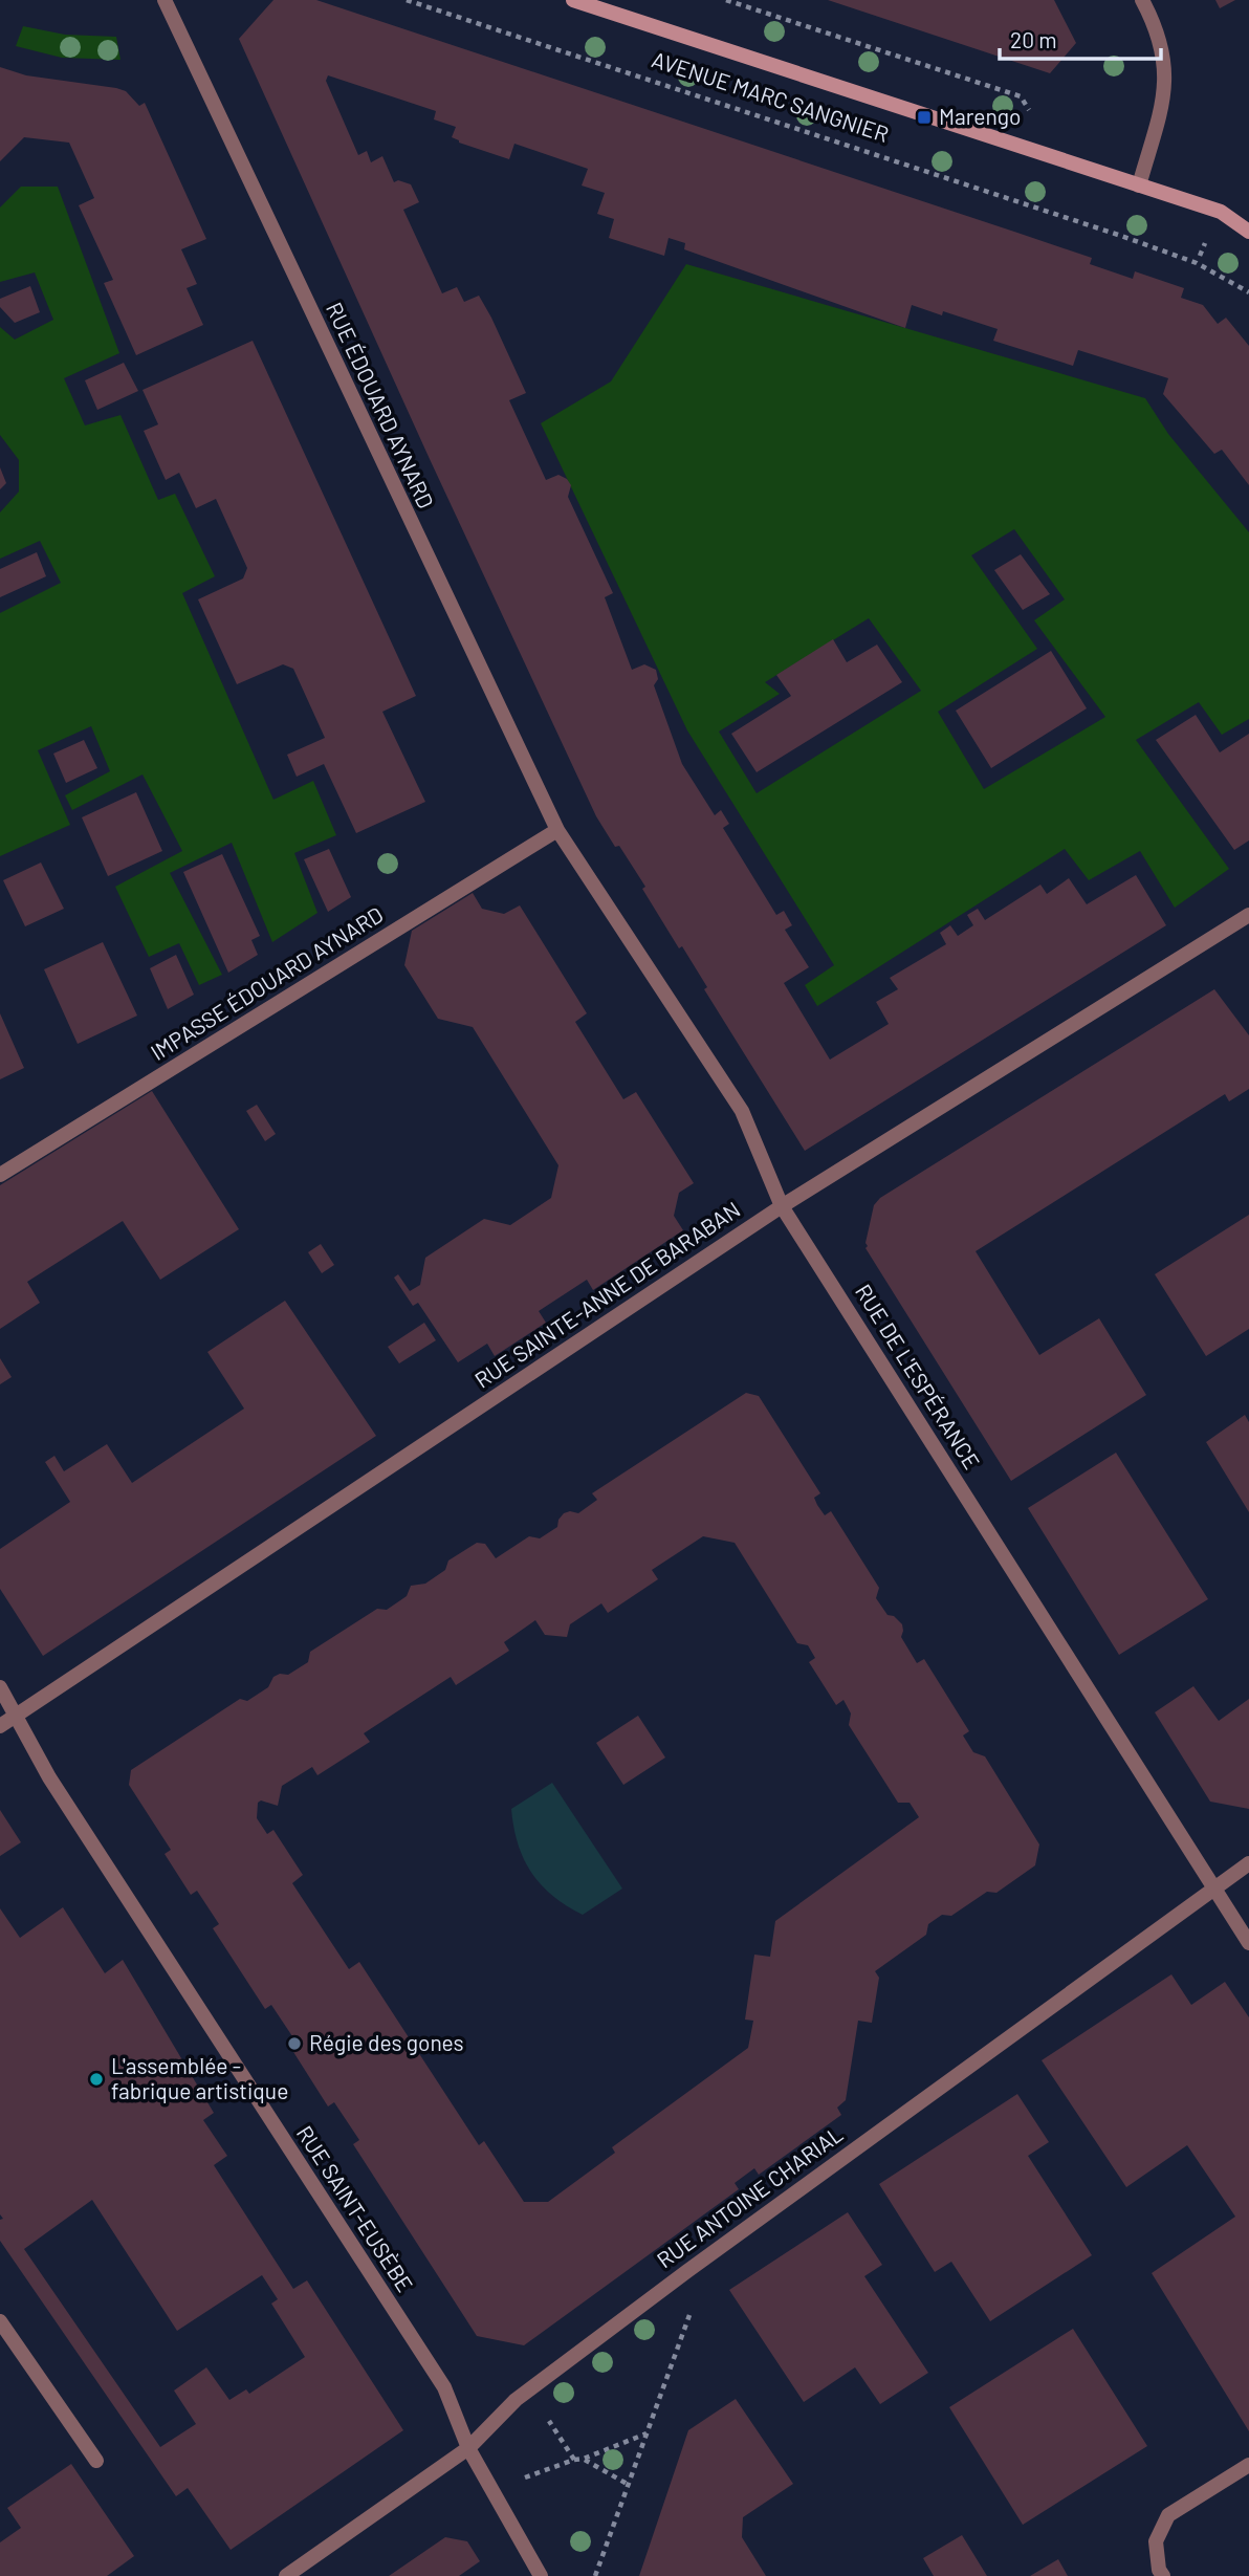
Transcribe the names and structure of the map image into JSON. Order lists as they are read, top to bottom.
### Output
{
  "streets": {
    "street": [
      "AVENUE MARC SANGNIER",
      "RUE ÉDOUARD AYNARD",
      "IMPASSE ÉDOUARD AYNARD",
      "RUE SAINTE-ANNE DE BARABAN",
      "RUE DE L'ESPÉRANCE",
      "RUE ANTOINE CHARIAL",
      "RUE SAINT-EUSÈBE"
    ]
  },
  "crossings": [
    ["RUE ÉDOUARD AYNARD", "IMPASSE ÉDOUARD AYNARD"],
    ["RUE ÉDOUARD AYNARD", "RUE DE L'ESPÉRANCE"],
    ["IMPASSE ÉDOUARD AYNARD", "RUE DE L'ESPÉRANCE"],
    ["RUE SAINTE-ANNE DE BARABAN", "RUE DE L'ESPÉRANCE"],
    ["RUE SAINTE-ANNE DE BARABAN", "RUE SAINT-EUSÈBE"],
    ["RUE DE L'ESPÉRANCE", "RUE ANTOINE CHARIAL"],
    ["RUE ANTOINE CHARIAL", "RUE SAINT-EUSÈBE"]
  ],
  "places": {
    "transit": ["Marengo"],
    "other": ["Régie des gones", "L'assemblée - fabrique artistique"]
  },
  "scale_bar": "20 m"
}
